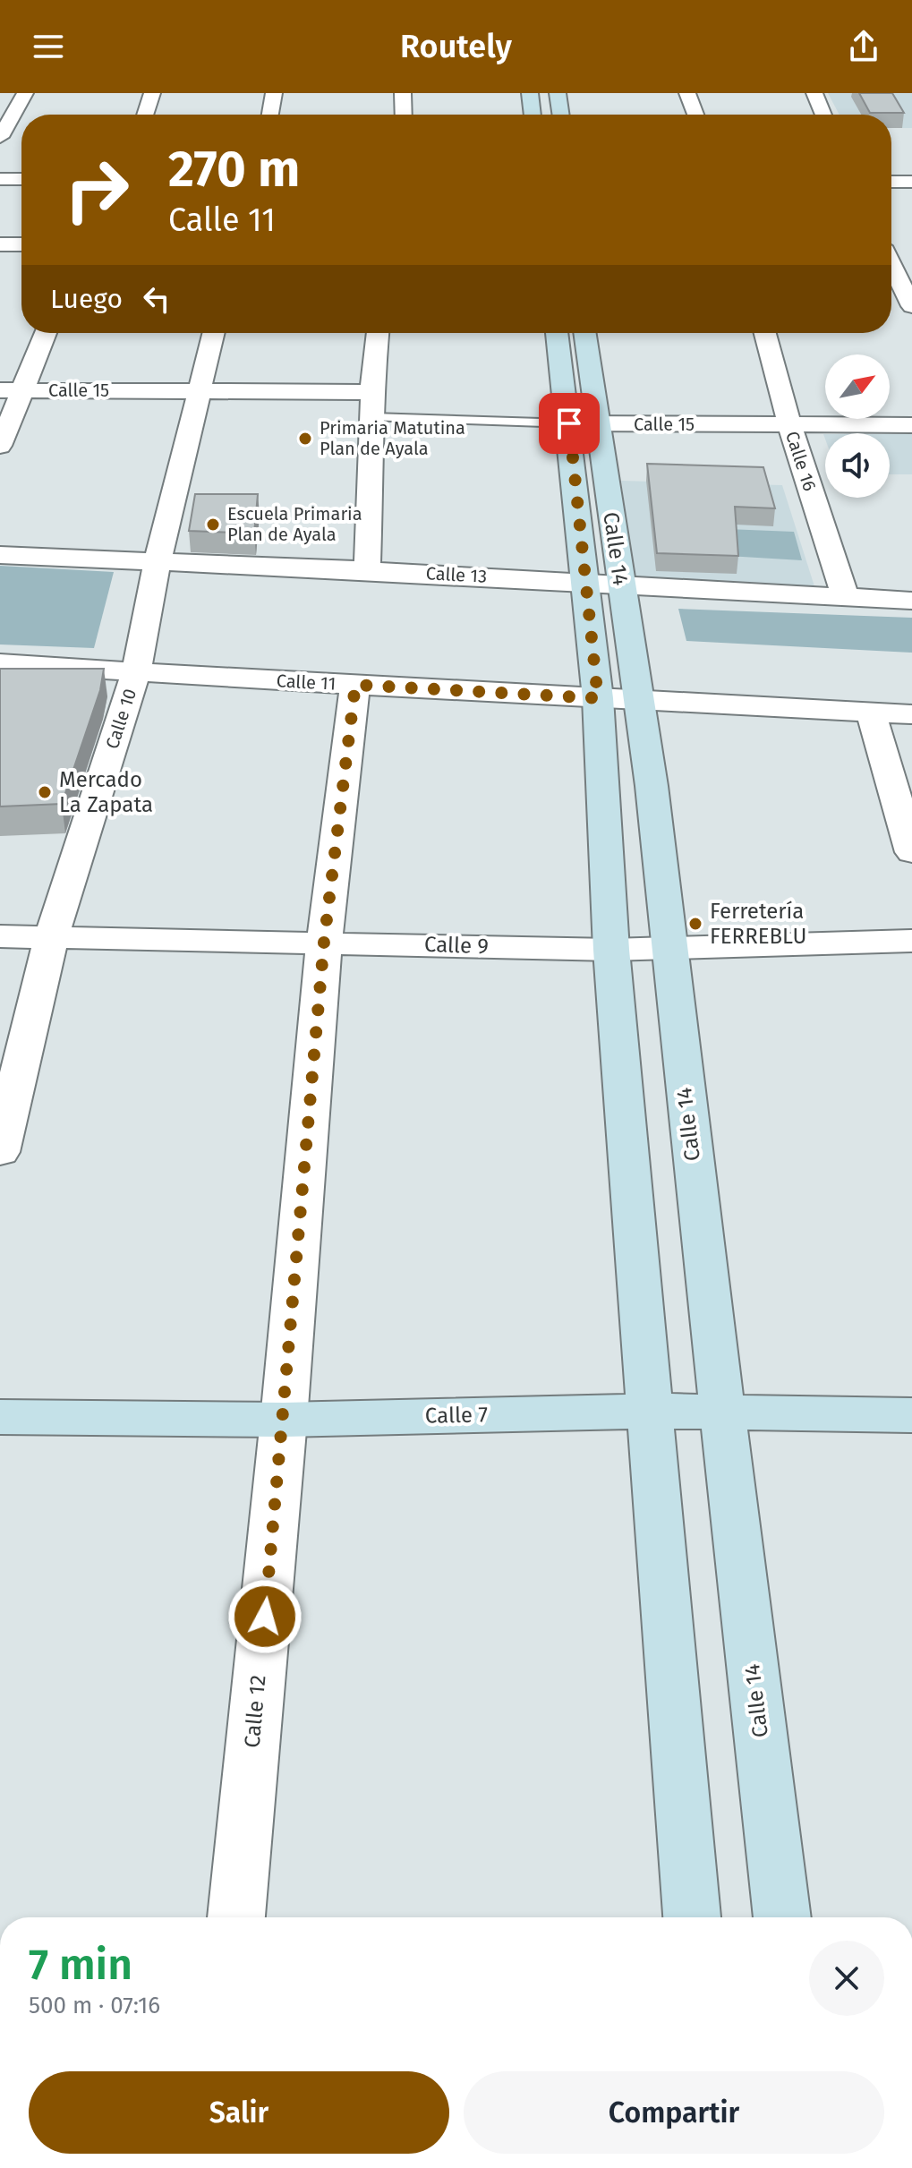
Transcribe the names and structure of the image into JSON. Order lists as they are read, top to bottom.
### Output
{
  "streets": {
    "main road": ["Calle 14", "Calle 7"],
    "street": [
      "Calle 15",
      "Calle 16",
      "Calle 13",
      "Calle 11",
      "Calle 10",
      "Calle 9",
      "Calle 12"
    ]
  },
  "crossings": [
    ["Calle 15", "Calle 16"],
    ["Calle 15", "Calle 14"],
    ["Calle 15", "Calle 10"],
    ["Calle 16", "Calle 13"],
    ["Calle 14", "Calle 13"],
    ["Calle 14", "Calle 11"],
    ["Calle 14", "Calle 9"],
    ["Calle 14", "Calle 7"],
    ["Calle 13", "Calle 10"],
    ["Calle 11", "Calle 10"],
    ["Calle 11", "Calle 12"],
    ["Calle 10", "Calle 9"],
    ["Calle 9", "Calle 12"],
    ["Calle 7", "Calle 12"]
  ],
  "places": [
    "Primaria Matutina Plan de Ayala",
    "Escuela Primaria Plan de Ayala",
    "Mercado La Zapata",
    "Ferretería FERREBLU"
  ],
  "north": "top right",
  "page": {
    "header": "Routely",
    "turn": ["270 m", "Calle 11"],
    "then": "Luego",
    "heading": ["7 min", "500 m · 07:16"],
    "buttons": ["Salir", "Compartir"]
  }
}
